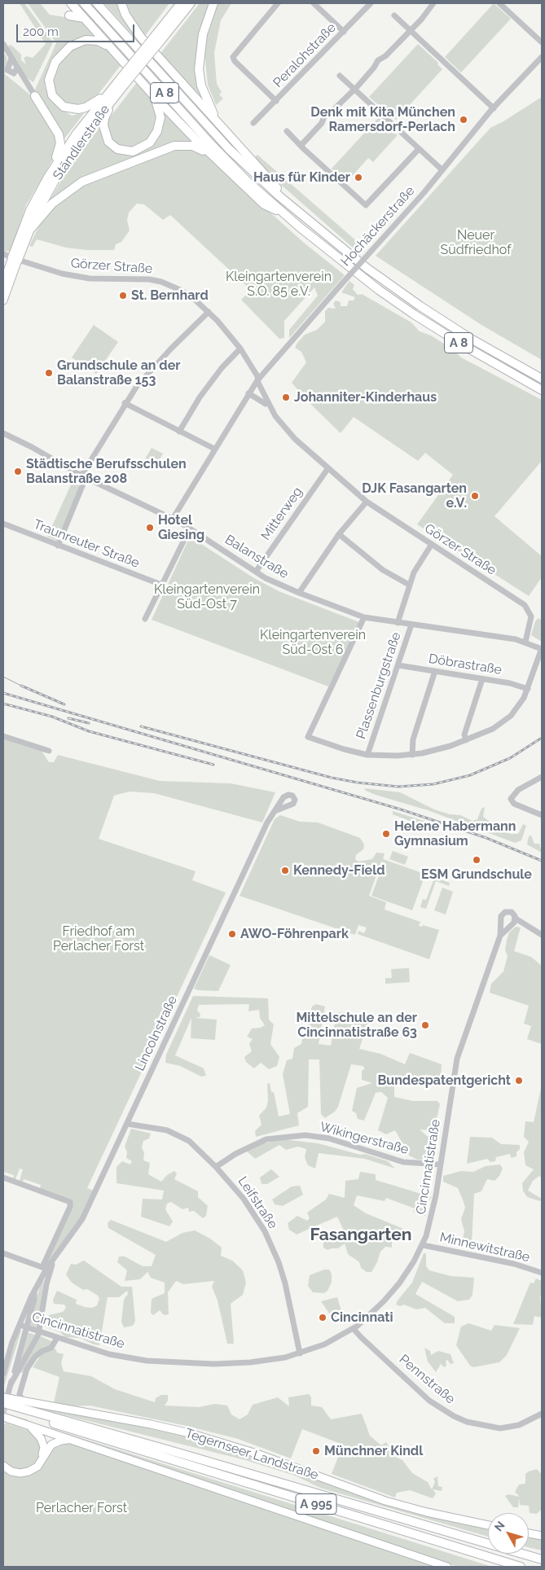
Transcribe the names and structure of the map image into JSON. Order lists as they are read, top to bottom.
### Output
{
  "streets": {
    "highway": ["A 8", "Ständlerstraße", "A 995"],
    "main road": ["Tegernseer Landstraße"],
    "street": [
      "Peralohstraße",
      "Hochäckerstraße",
      "Görzer Straße",
      "Mitterweg",
      "Traunreuter Straße",
      "Balanstraße",
      "Döbrastraße",
      "Plassenburgstraße",
      "Lincolnstraße",
      "Wikingerstraße",
      "Cincinnatistraße",
      "Leifstraße",
      "Minnewitstraße",
      "Pennstraße"
    ]
  },
  "crossings": [
    ["Ständlerstraße", "Görzer Straße"],
    ["Hochäckerstraße", "Görzer Straße"],
    ["Hochäckerstraße", "Balanstraße"],
    ["Görzer Straße", "Mitterweg"],
    ["Görzer Straße", "Balanstraße"],
    ["Mitterweg", "Balanstraße"],
    ["Balanstraße", "Plassenburgstraße"],
    ["Döbrastraße", "Plassenburgstraße"],
    ["Lincolnstraße", "Cincinnatistraße"],
    ["Lincolnstraße", "Leifstraße"],
    ["Wikingerstraße", "Cincinnatistraße"],
    ["Wikingerstraße", "Leifstraße"],
    ["Cincinnatistraße", "Leifstraße"],
    ["Cincinnatistraße", "Minnewitstraße"],
    ["Cincinnatistraße", "Pennstraße"]
  ],
  "districts": ["Fasangarten"],
  "parks": [
    "Neuer Südfriedhof",
    "Kleingartenverein S.O. 85 e.V.",
    "Kleingartenverein Süd-Ost 7",
    "Kleingartenverein Süd-Ost 6",
    "Friedhof am Perlacher Forst",
    "Perlacher Forst"
  ],
  "places": [
    "Denk mit Kita München Ramersdorf-Perlach",
    "Haus für Kinder",
    "St. Bernhard",
    "Grundschule an der Balanstraße 153",
    "Johanniter-Kinderhaus",
    "Städtische Berufsschulen Balanstraße 208",
    "DJK Fasangarten e.V.",
    "Hotel Giesing",
    "Helene Habermann Gymnasium",
    "ESM Grundschule",
    "Kennedy-Field",
    "AWO-Föhrenpark",
    "Mittelschule an der Cincinnatistraße 63",
    "Bundespatentgericht",
    "Cincinnati",
    "Münchner Kindl"
  ],
  "scale_bar": "200 m",
  "north": "top left"
}
